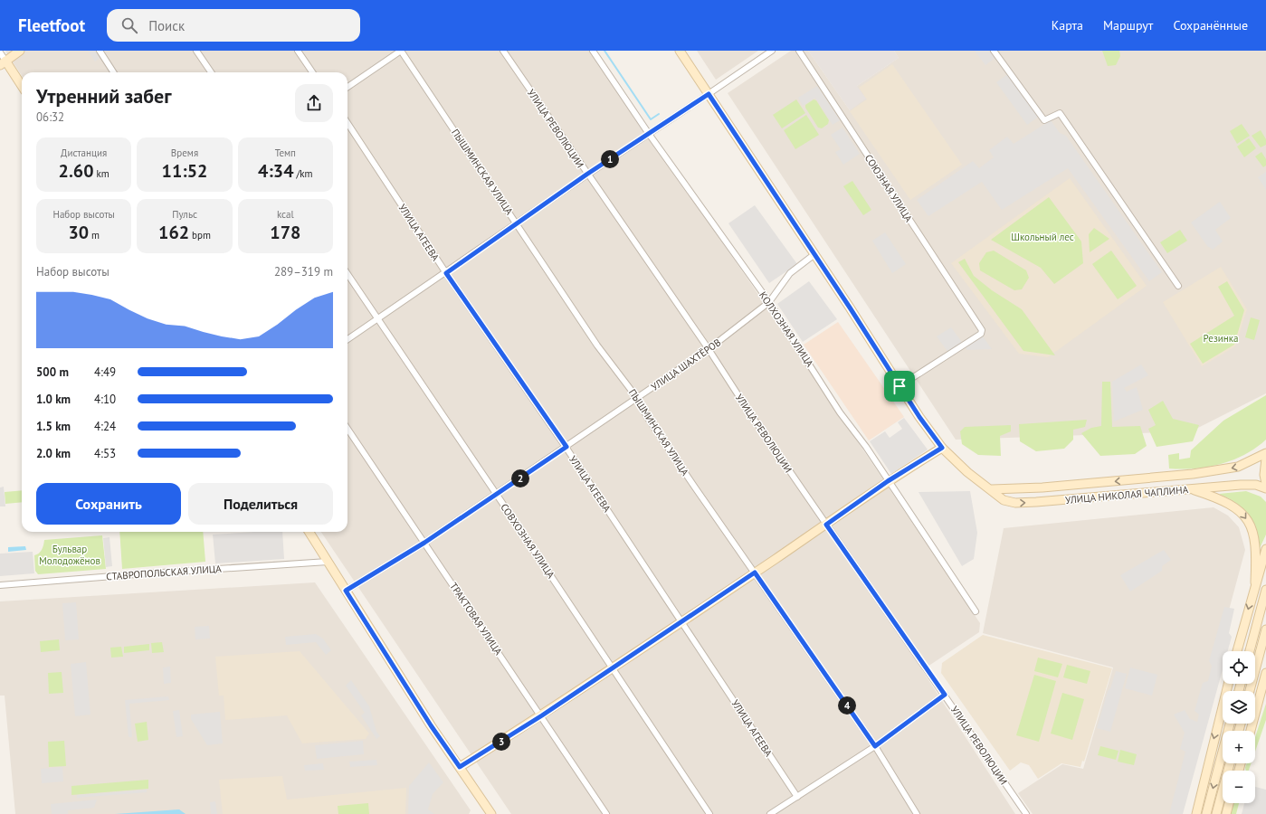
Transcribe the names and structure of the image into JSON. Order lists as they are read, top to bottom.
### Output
{
  "streets": {
    "street": [
      "УЛИЦА РЕВОЛЮЦИИ",
      "ПЫШМИНСКАЯ УЛИЦА",
      "СОЮЗНАЯ УЛИЦА",
      "УЛИЦА АГЕЕВА",
      "КОЛХОЗНАЯ УЛИЦА",
      "УЛИЦА ШАХТЁРОВ",
      "УЛИЦА НИКОЛАЯ ЧАПЛИНА",
      "СОВХОЗНАЯ УЛИЦА",
      "СТАВРОПОЛЬСКАЯ УЛИЦА",
      "ТРАКТОВАЯ УЛИЦА"
    ]
  },
  "crossings": [
    ["УЛИЦА РЕВОЛЮЦИИ", "УЛИЦА ШАХТЁРОВ"],
    ["ПЫШМИНСКАЯ УЛИЦА", "УЛИЦА ШАХТЁРОВ"],
    ["СОЮЗНАЯ УЛИЦА", "УЛИЦА НИКОЛАЯ ЧАПЛИНА"],
    ["УЛИЦА АГЕЕВА", "УЛИЦА ШАХТЁРОВ"],
    ["КОЛХОЗНАЯ УЛИЦА", "УЛИЦА ШАХТЁРОВ"],
    ["УЛИЦА ШАХТЁРОВ", "УЛИЦА НИКОЛАЯ ЧАПЛИНА"],
    ["УЛИЦА ШАХТЁРОВ", "СОВХОЗНАЯ УЛИЦА"],
    ["УЛИЦА ШАХТЁРОВ", "ТРАКТОВАЯ УЛИЦА"]
  ],
  "parks": ["Школьный лес", "Резинка", "Бульвар Молодожёнов"],
  "page": {
    "header": "Fleetfoot",
    "search": "Поиск",
    "nav": ["Карта", "Маршрут", "Сохранённые"],
    "heading": ["Утренний забег", "06:32"],
    "stats": [
      ["Дистанция", "2.60 km"],
      ["Время", "11:52"],
      ["Темп", "4:34 /km"],
      ["Набор высоты", "30 m"],
      ["Пульс", "162 bpm"],
      ["kcal", "178"]
    ],
    "pins": [
      "1",
      "2",
      "4",
      "3"
    ],
    "chart": ["Набор высоты", "289–319 m"],
    "list": [
      {
        "name": "500 m",
        "note": "4:49"
      },
      {
        "name": "1.0 km",
        "note": "4:10"
      },
      {
        "name": "1.5 km",
        "note": "4:24"
      },
      {
        "name": "2.0 km",
        "note": "4:53"
      }
    ],
    "buttons": ["Сохранить", "Поделиться"],
    "map_buttons": ["+", "−"]
  }
}
